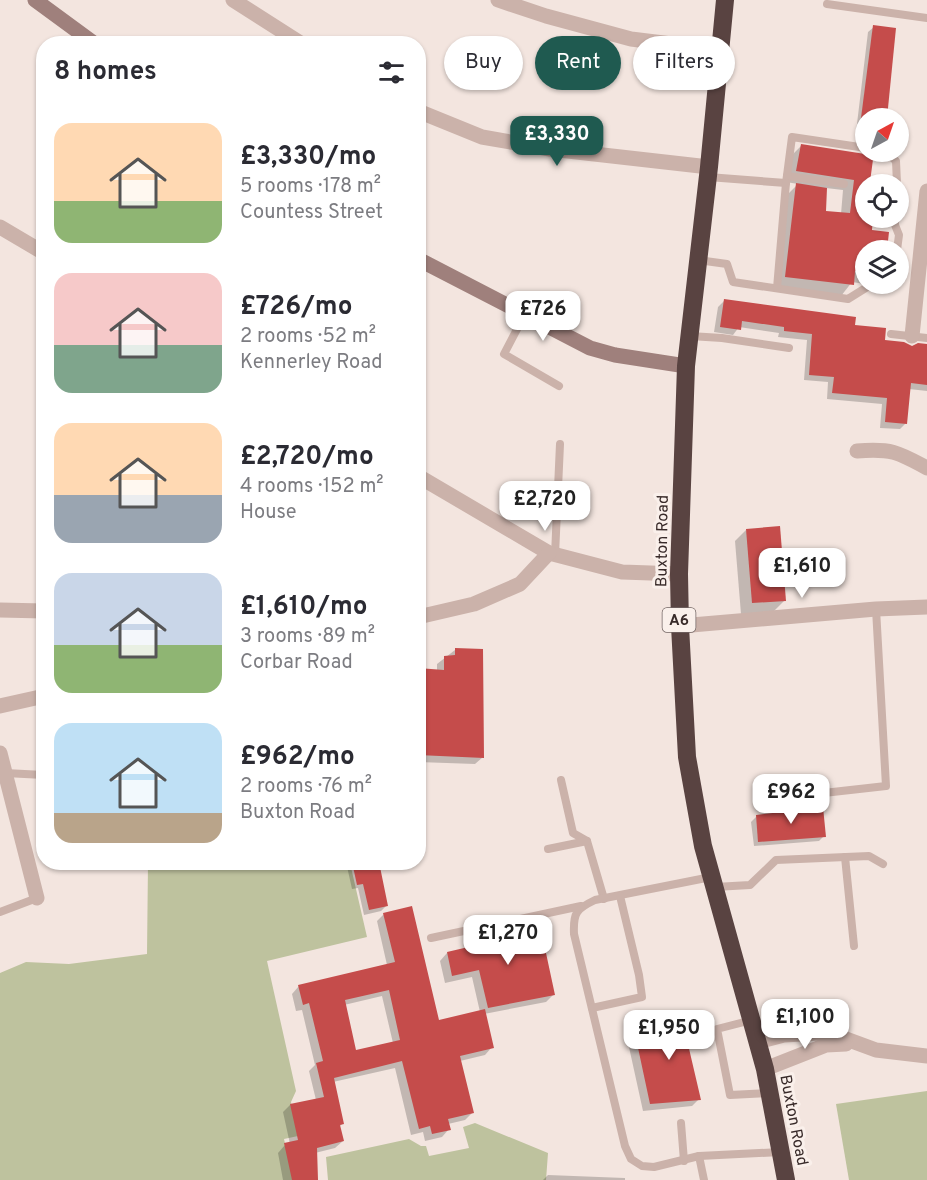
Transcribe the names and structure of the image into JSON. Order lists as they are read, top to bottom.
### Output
{
  "streets": {
    "highway": ["Buxton Road", "A6"]
  },
  "north": "top right",
  "page": {
    "chip": ["Buy", "Rent", "Filters"],
    "heading": "8 homes",
    "list": [
      {
        "name": "£3,330/mo",
        "note": "5 rooms · 178 m² · Countess Street"
      },
      {
        "name": "£726/mo",
        "note": "2 rooms · 52 m² · Kennerley Road"
      },
      {
        "name": "£2,720/mo",
        "note": "4 rooms · 152 m² · House"
      },
      {
        "name": "£1,610/mo",
        "note": "3 rooms · 89 m² · Corbar Road"
      },
      {
        "name": "£962/mo",
        "note": "2 rooms · 76 m² · Buxton Road"
      }
    ],
    "price": [
      "£3,330",
      "£726",
      "£2,720",
      "£1,610",
      "£962",
      "£1,270",
      "£1,100",
      "£1,950"
    ]
  }
}
